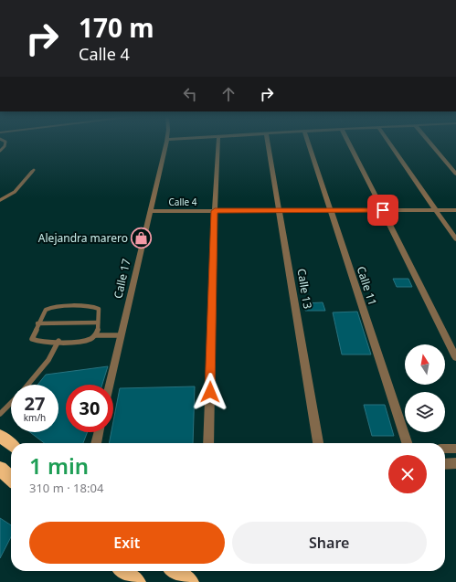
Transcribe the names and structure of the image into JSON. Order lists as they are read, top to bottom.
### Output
{
  "streets": {
    "street": [
      "Calle 4",
      "Calle 17",
      "Calle 11",
      "Calle 13"
    ]
  },
  "crossings": [
    ["Calle 4", "Calle 17"],
    ["Calle 4", "Calle 11"],
    ["Calle 4", "Calle 13"]
  ],
  "places": {
    "shop": ["Alejandra marero"]
  },
  "north": "top",
  "page": {
    "turn": ["170 m", "Calle 4"],
    "speed": "27 km/h",
    "limit": "30",
    "heading": ["1 min", "310 m · 18:04"],
    "buttons": ["Exit", "Share"]
  }
}
